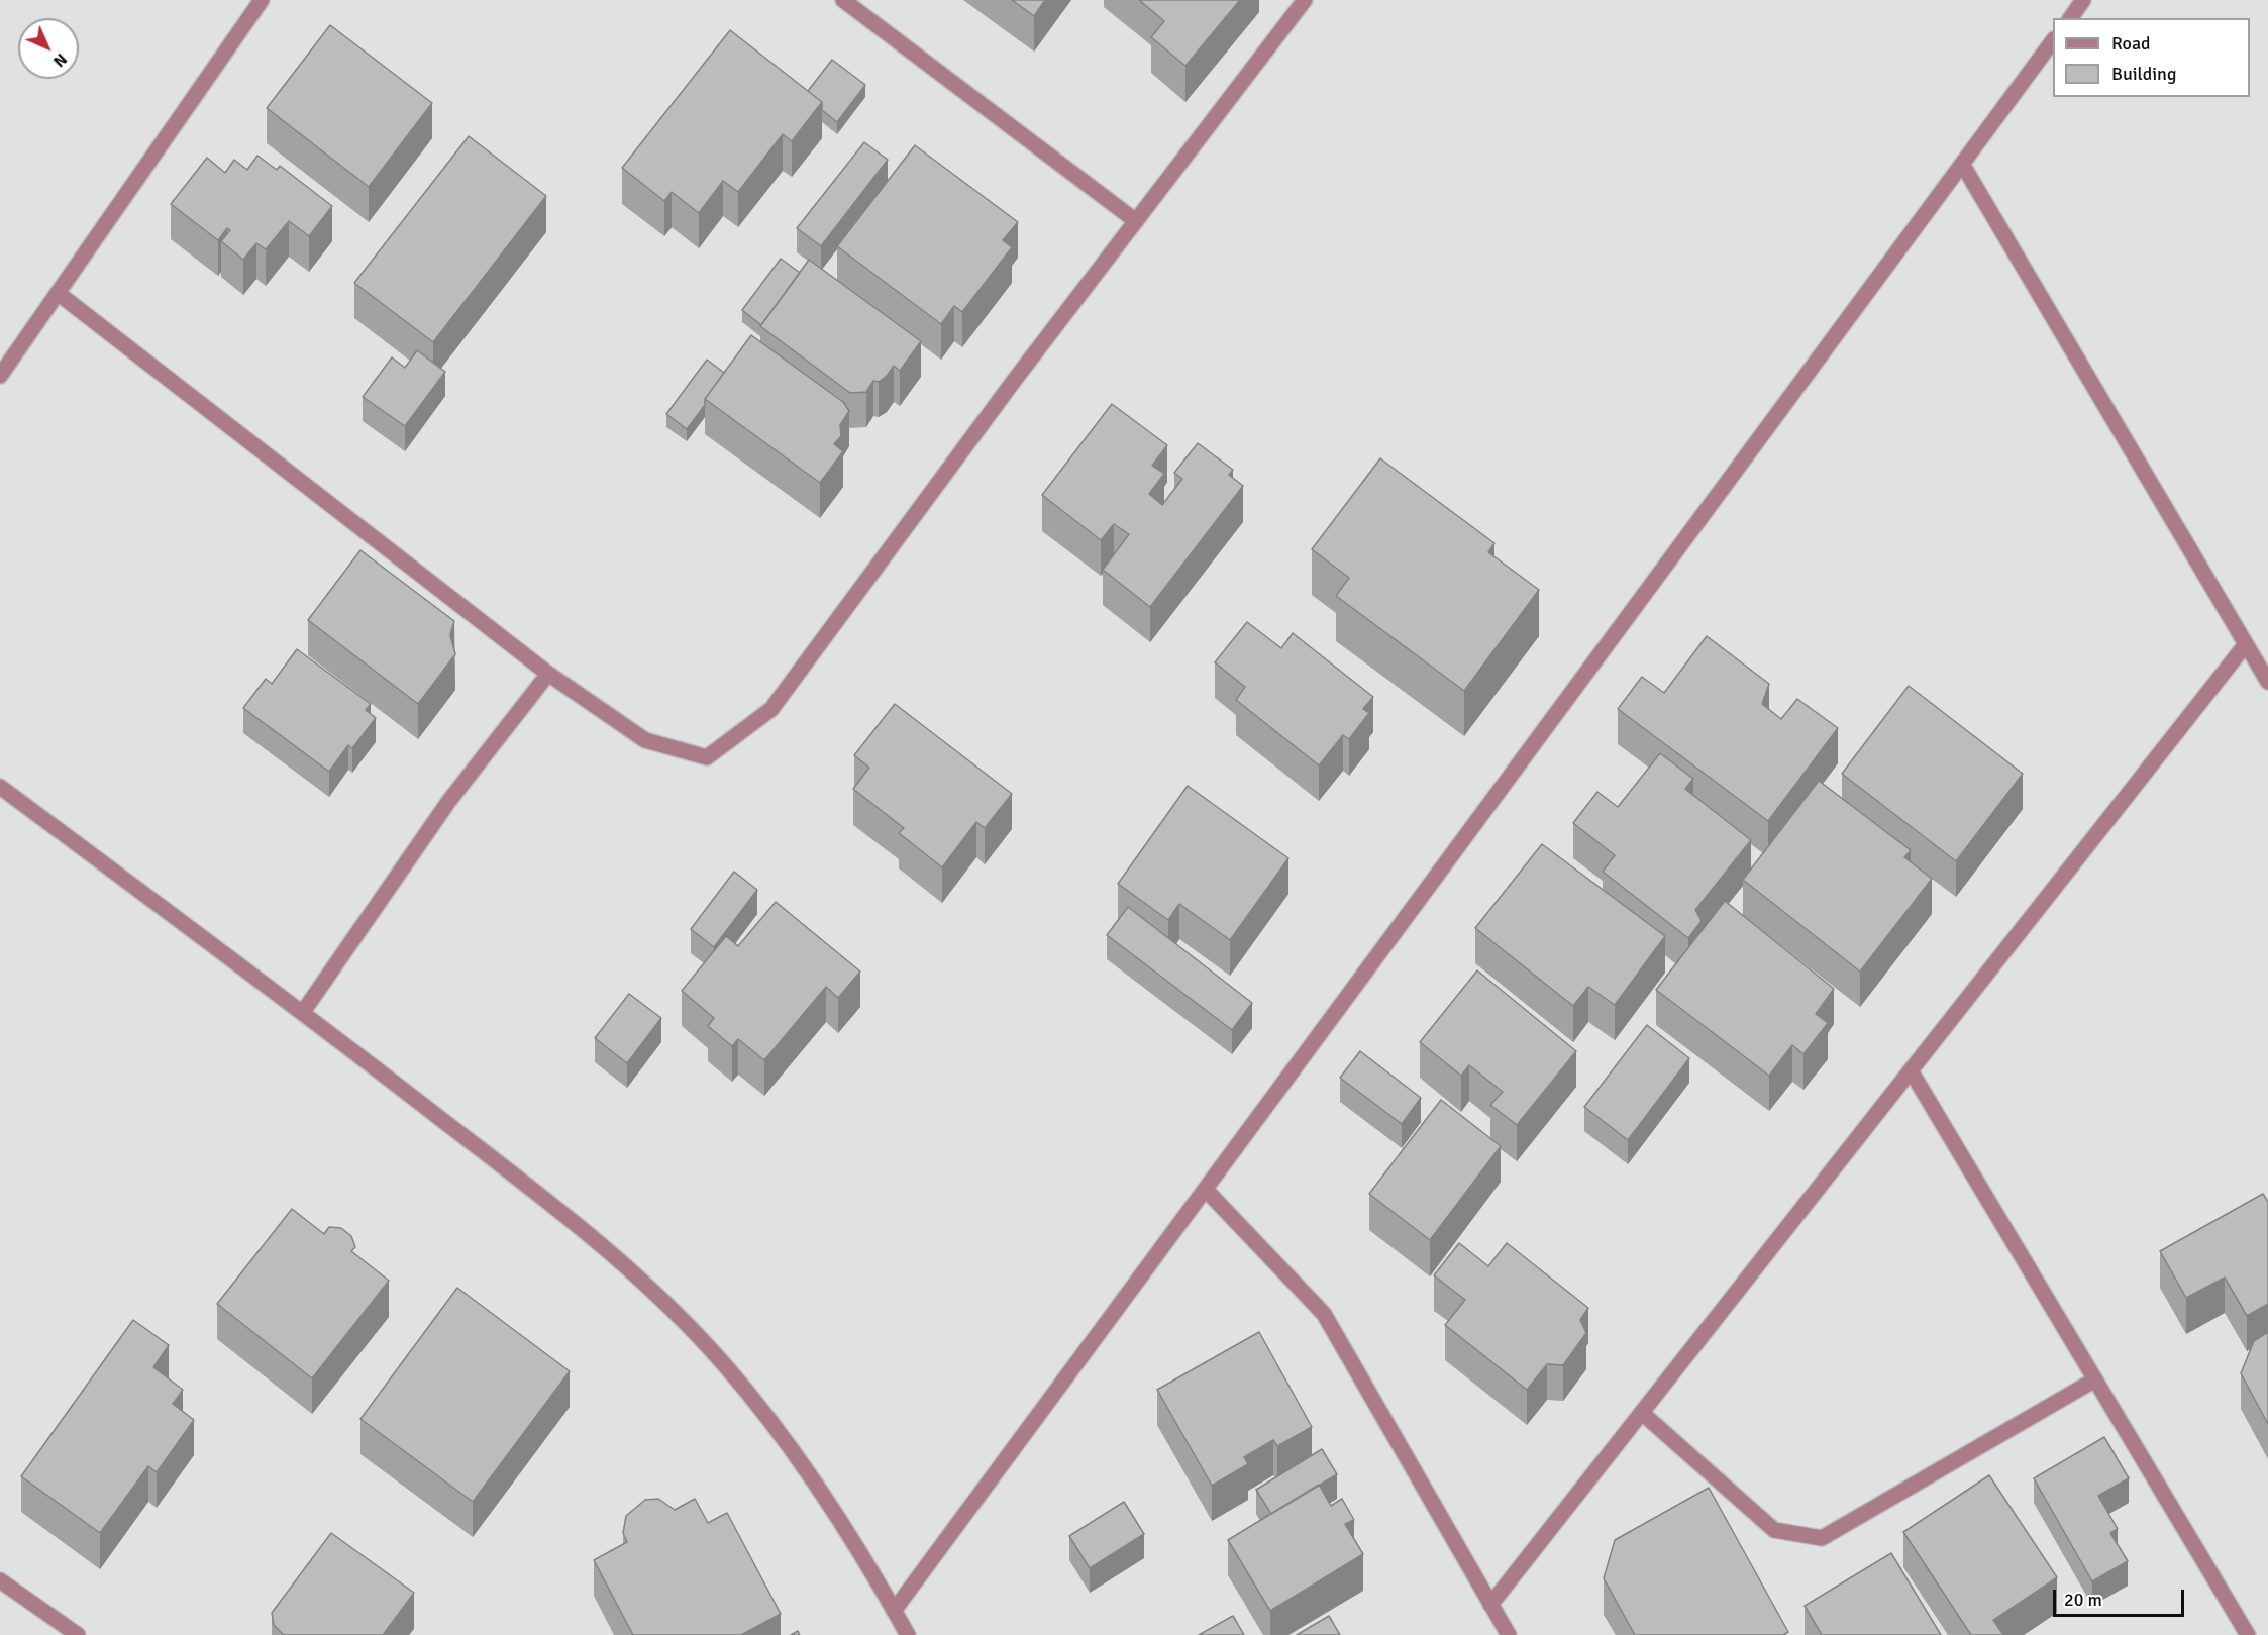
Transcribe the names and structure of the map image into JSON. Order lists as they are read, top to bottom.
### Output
{
  "legend": ["Road", "Building"],
  "scale_bar": "20 m",
  "north": "bottom right"
}
